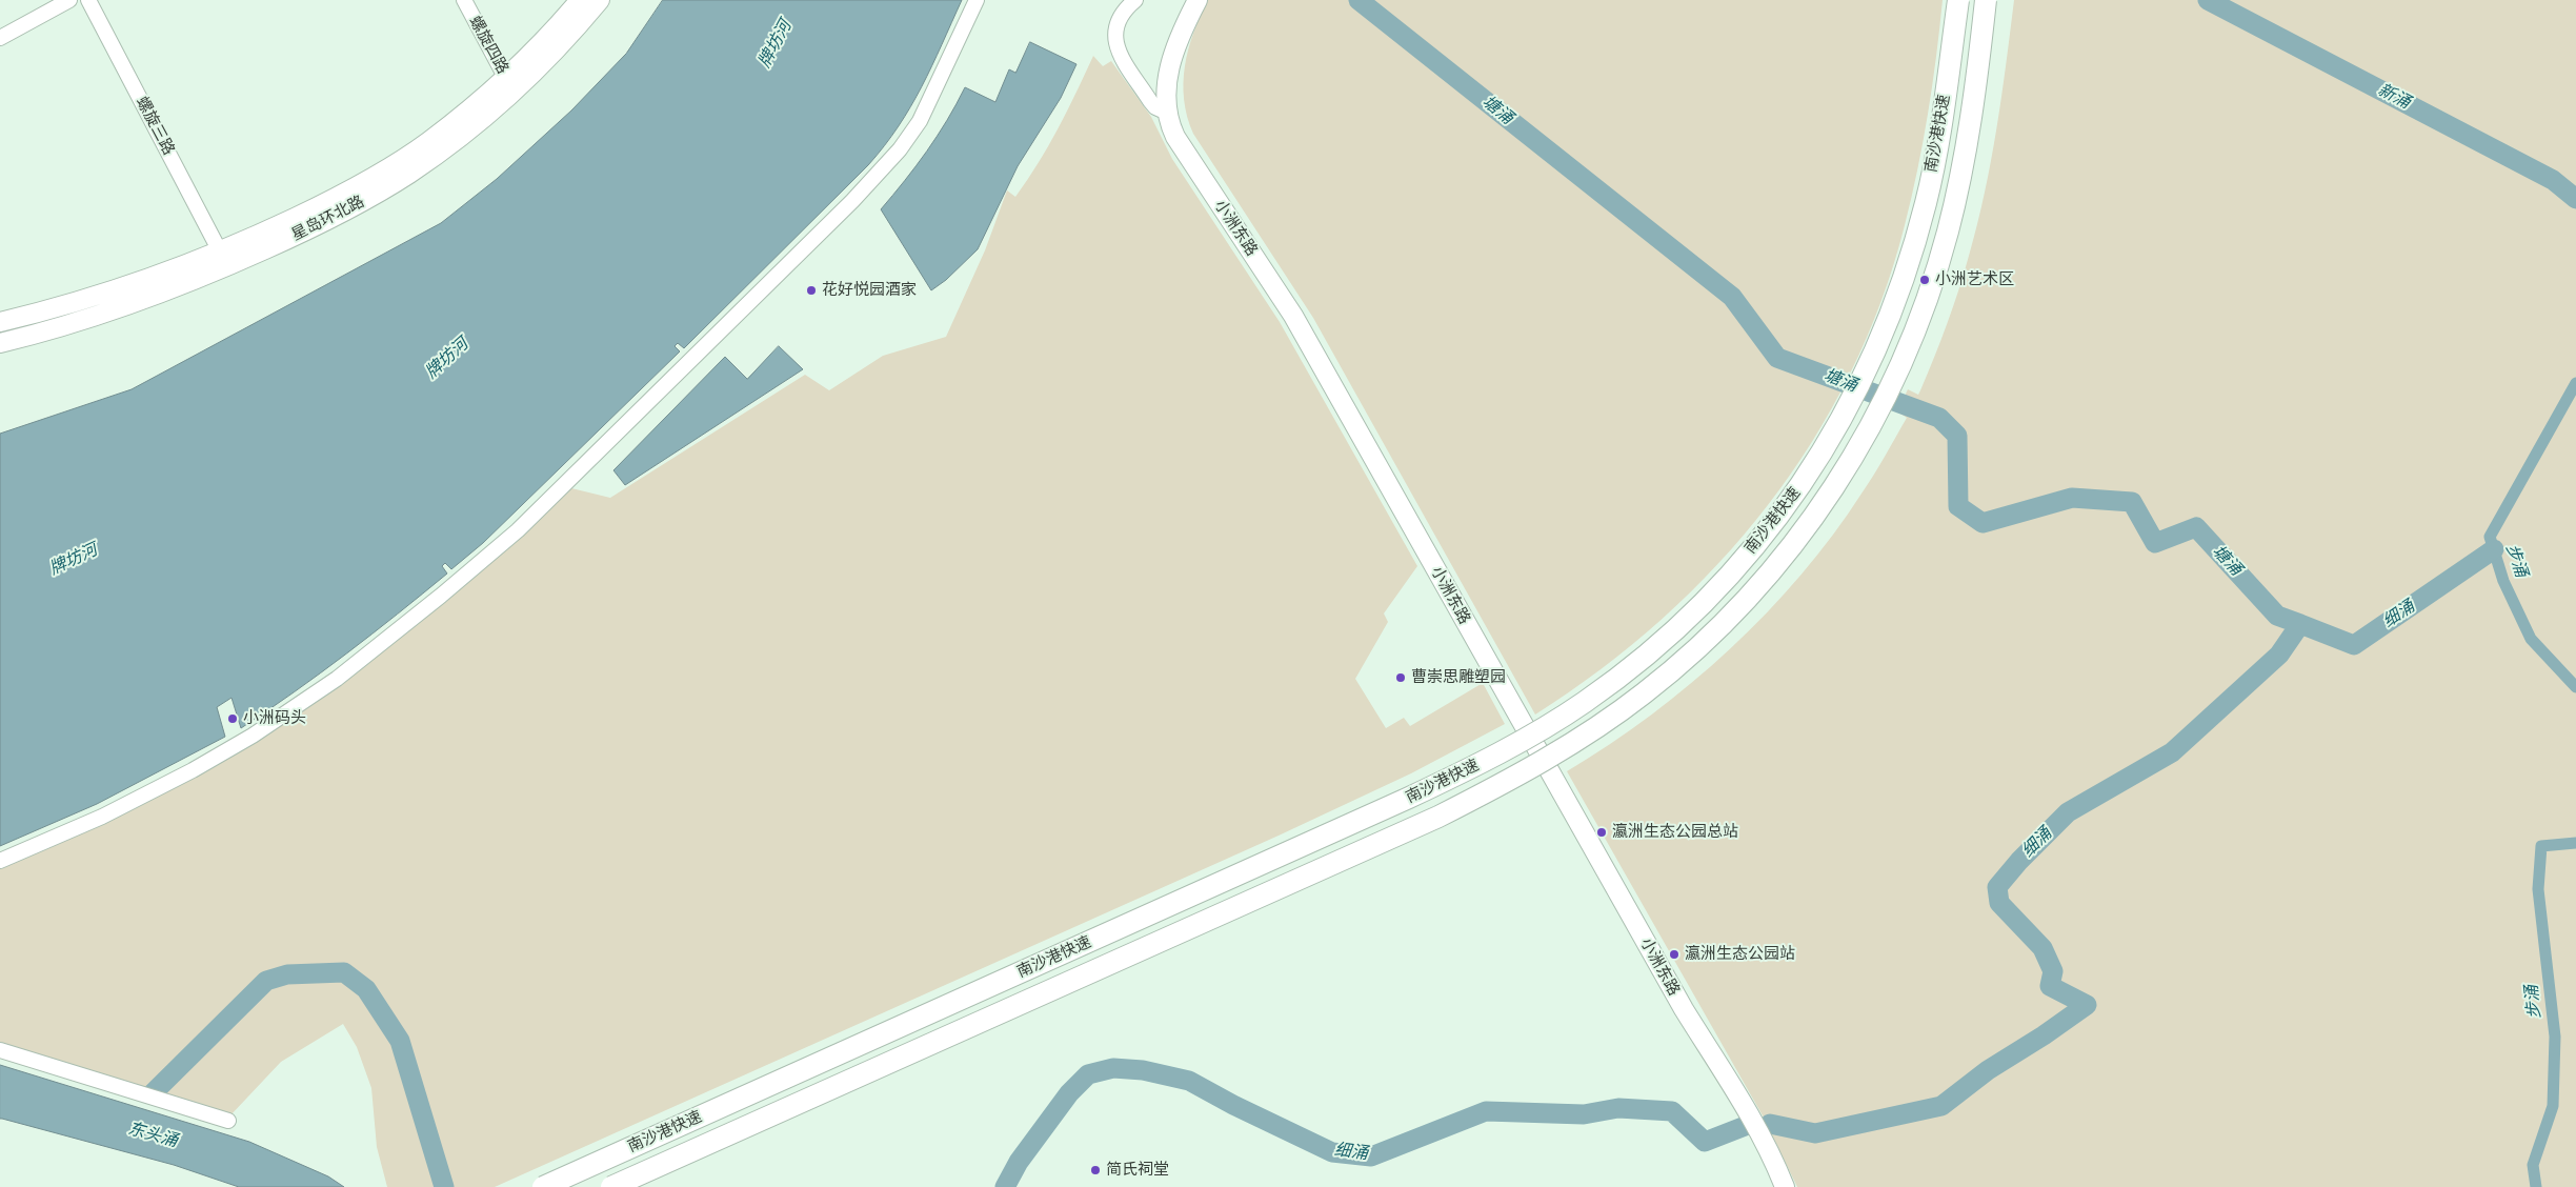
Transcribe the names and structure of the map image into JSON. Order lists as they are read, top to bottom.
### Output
{
  "streets": {
    "highway": ["南沙港快速"],
    "main road": ["星岛环北路", "小洲东路"],
    "street": ["螺旋四路", "螺旋三路"]
  },
  "crossings": [
    ["螺旋四路", "星岛环北路"],
    ["螺旋三路", "星岛环北路"]
  ],
  "water": [
    "牌坊河",
    "新涌",
    "塘涌",
    "步涌",
    "细涌",
    "东头涌"
  ],
  "places": [
    "小洲艺术区",
    "花好悦园酒家",
    "曹崇思雕塑园",
    "小洲码头",
    "瀛洲生态公园总站",
    "瀛洲生态公园站",
    "简氏祠堂"
  ]
}
